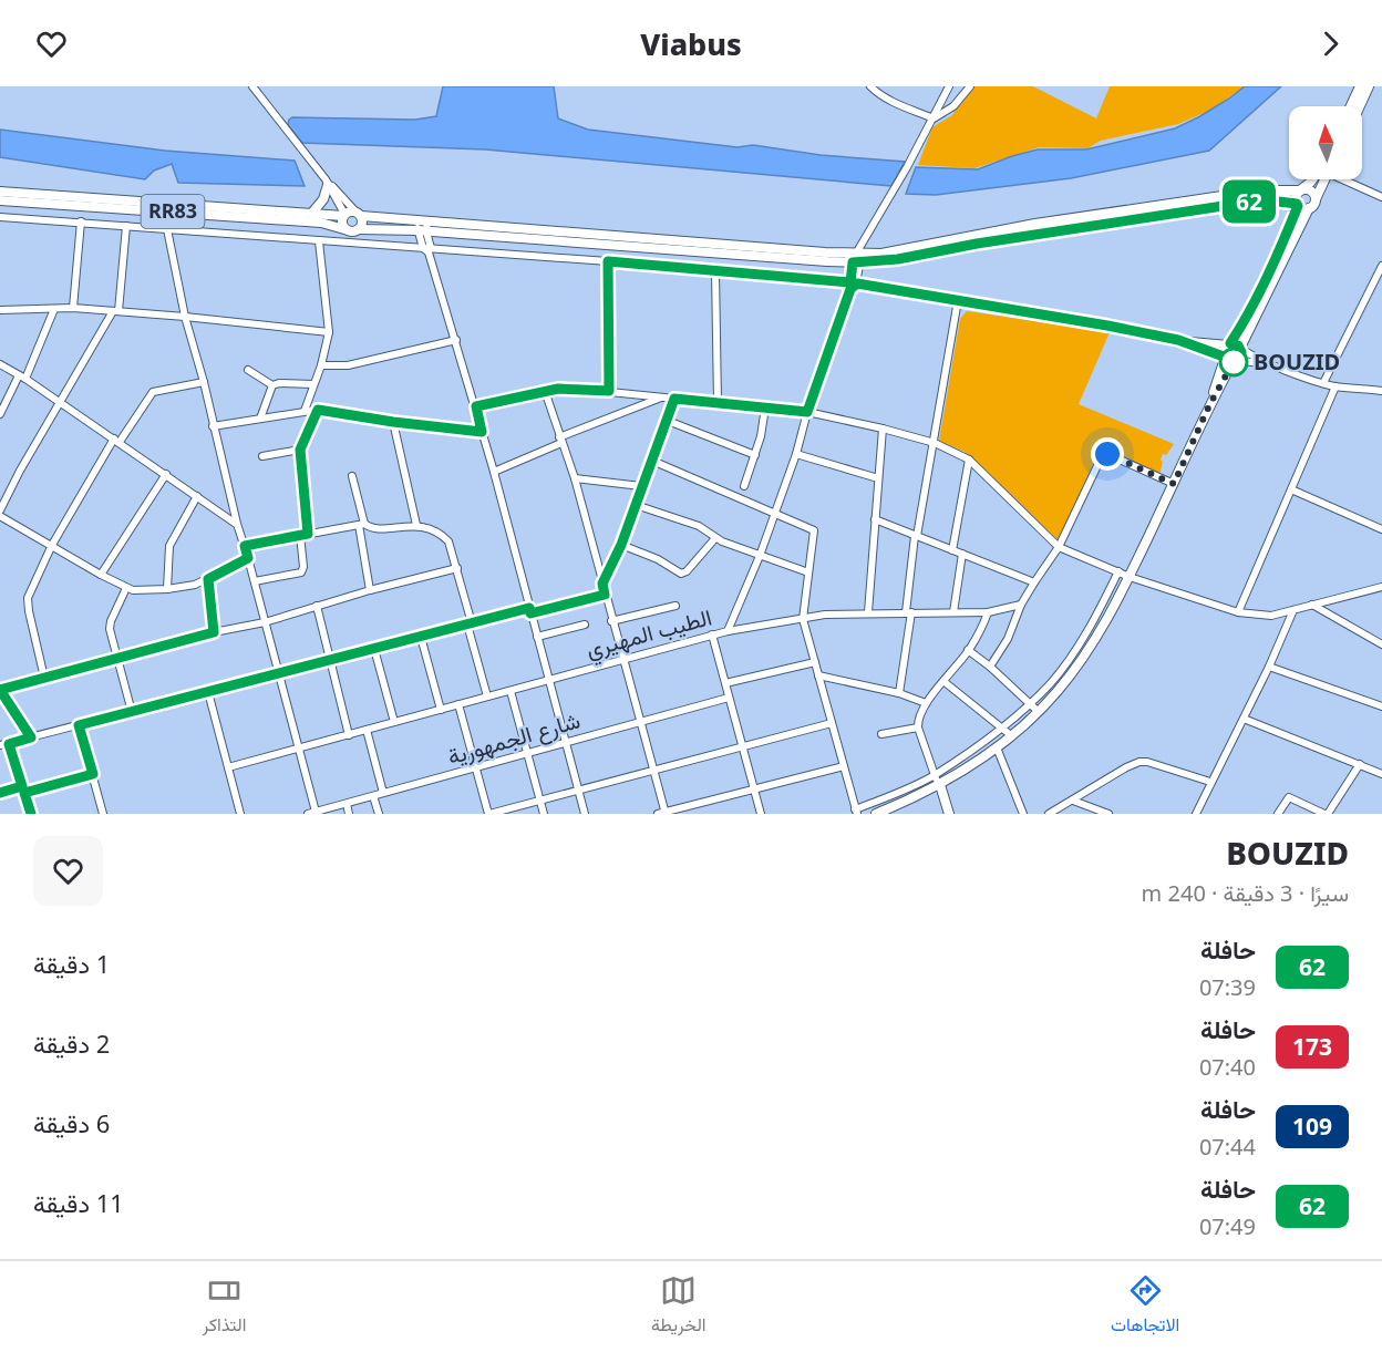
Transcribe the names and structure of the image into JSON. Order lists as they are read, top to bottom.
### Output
{
  "streets": {
    "main road": ["RR83"],
    "street": ["الطيب المهيري", "شارع الجمهورية"]
  },
  "places": ["BOUZID"],
  "lines": ["bus line 62"],
  "north": "top",
  "page": {
    "header": "Viabus",
    "on_map": "62",
    "heading": ["BOUZID", "سيرًا · 3 دقيقة · 240 m"],
    "list": [
      {
        "mark": "62",
        "name": "حافلة",
        "note": "07:39",
        "value": "1 دقيقة"
      },
      {
        "mark": "173",
        "name": "حافلة",
        "note": "07:40",
        "value": "2 دقيقة"
      },
      {
        "mark": "109",
        "name": "حافلة",
        "note": "07:44",
        "value": "6 دقيقة"
      },
      {
        "mark": "62",
        "name": "حافلة",
        "note": "07:49",
        "value": "11 دقيقة"
      }
    ],
    "tabs": ["الاتجاهات", "الخريطة", "التذاكر"]
  }
}
